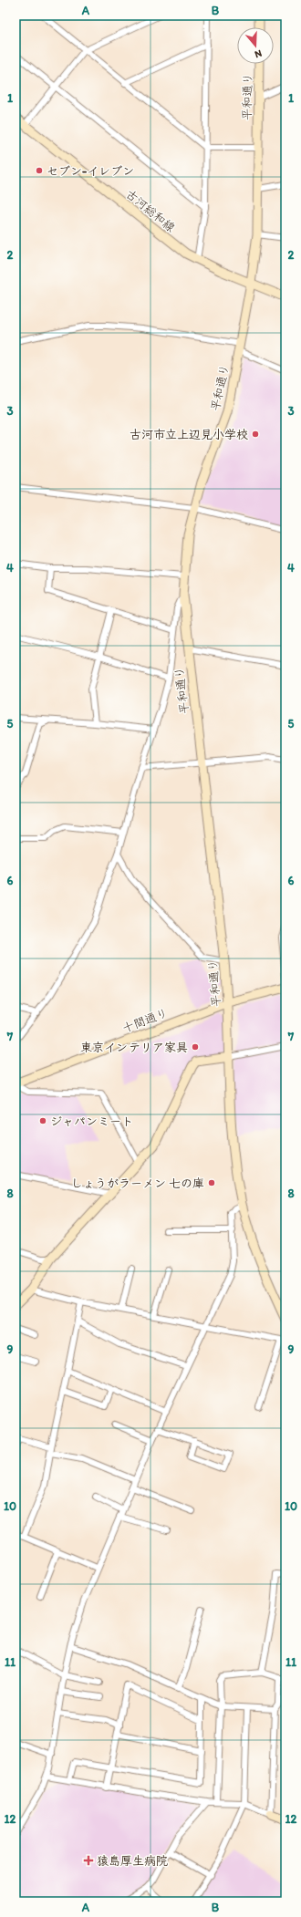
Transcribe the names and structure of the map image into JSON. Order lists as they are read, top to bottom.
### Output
{
  "streets": {
    "street": ["平和通り", "古河総和線", "十間通り"]
  },
  "crossings": [
    ["平和通り", "古河総和線"],
    ["平和通り", "十間通り"]
  ],
  "places": {
    "other": [
      "セブン-イレブン",
      "古河市立上辺見小学校",
      "東京インテリア家具",
      "ジャパンミート",
      "しょうがラーメン 七の庫"
    ],
    "health": ["猿島厚生病院"]
  },
  "north": "bottom",
  "grid": {
    "columns": ["A", "B"],
    "rows": [
      "1",
      "2",
      "3",
      "4",
      "5",
      "6",
      "7",
      "8",
      "9",
      "10",
      "11",
      "12"
    ]
  }
}
